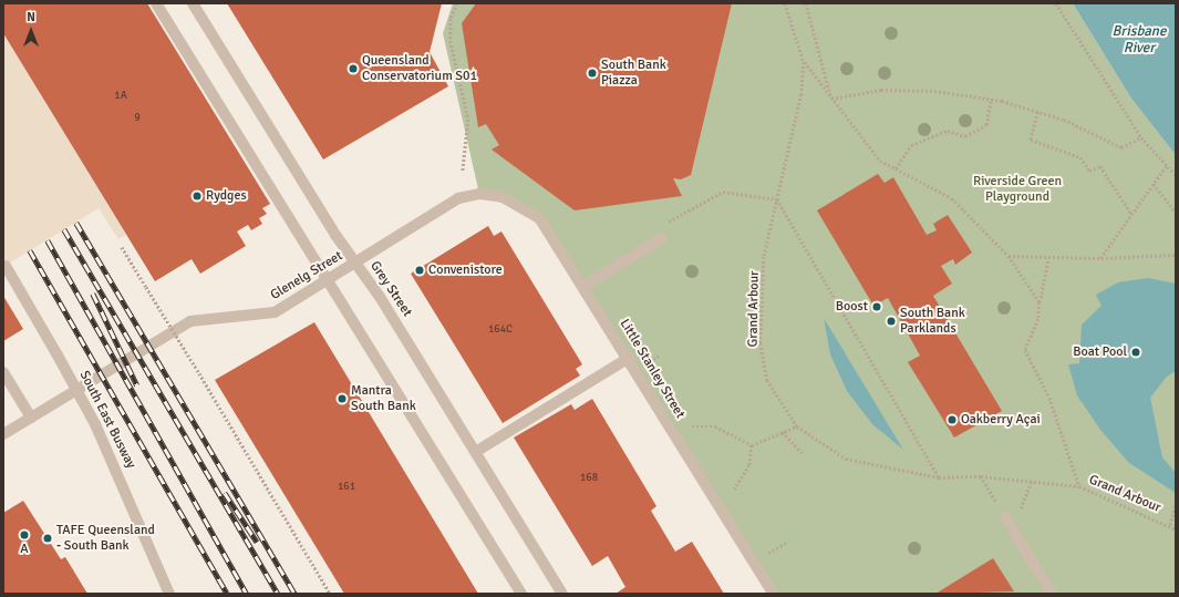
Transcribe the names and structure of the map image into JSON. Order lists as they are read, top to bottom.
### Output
{
  "streets": {
    "street": [
      "Glenelg Street",
      "Grey Street",
      "Little Stanley Street",
      "South East Busway"
    ],
    "path": ["Grand Arbour"]
  },
  "crossings": [
    ["Glenelg Street", "Grey Street"],
    ["Glenelg Street", "Little Stanley Street"]
  ],
  "water": ["Brisbane River"],
  "parks": ["Riverside Green Playground"],
  "places": [
    "Queensland Conservatorium S01",
    "South Bank Piazza",
    "Rydges",
    "Convenistore",
    "Boost",
    "South Bank Parklands",
    "Boat Pool",
    "Mantra South Bank",
    "Oakberry Açai",
    "A",
    "TAFE Queensland - South Bank"
  ],
  "house_numbers": [
    "1A",
    "9",
    "164C",
    "168",
    "161"
  ],
  "north": "top"
}
